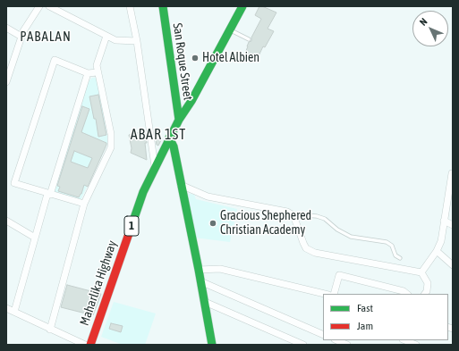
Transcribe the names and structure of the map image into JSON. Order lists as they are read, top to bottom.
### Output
{
  "streets": {
    "main road": ["San Roque Street", "1", "Maharlika Highway"]
  },
  "crossings": [
    ["San Roque Street", "Maharlika Highway"]
  ],
  "districts": ["PABALAN", "ABAR 1ST"],
  "places": ["Hotel Albien", "Gracious Shephered Christian Academy"],
  "legend": ["Fast", "Jam"],
  "north": "top left"
}
